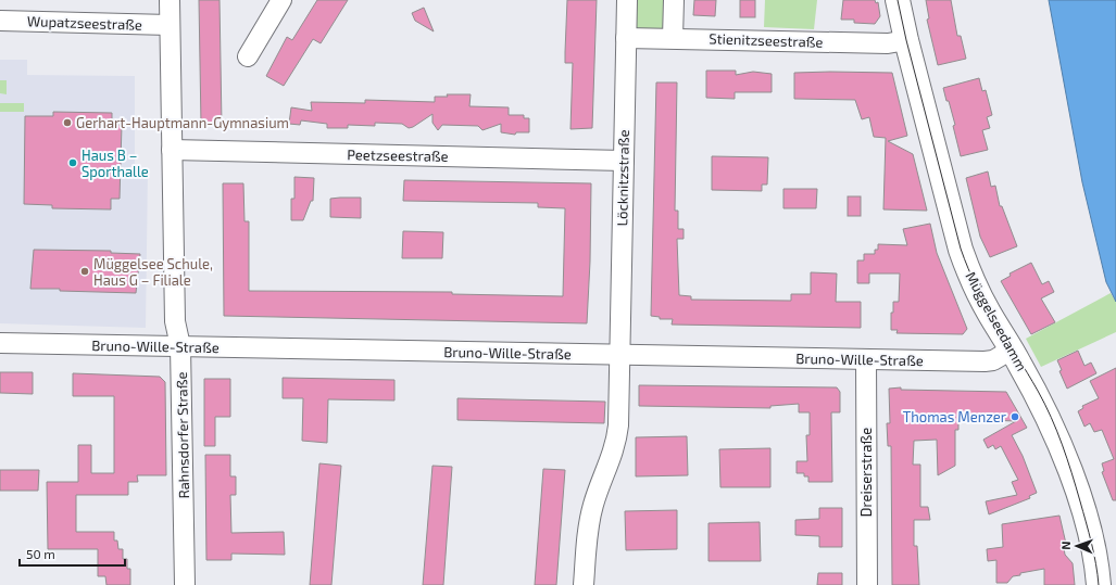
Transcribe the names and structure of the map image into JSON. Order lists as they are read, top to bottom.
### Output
{
  "streets": {
    "main road": ["Müggelseedamm"],
    "street": [
      "Wupatzseestraße",
      "Stienitzseestraße",
      "Peetzseestraße",
      "Löcknitzstraße",
      "Bruno-Wille-Straße",
      "Rahnsdorfer Straße",
      "Dreiserstraße"
    ]
  },
  "crossings": [
    ["Wupatzseestraße", "Rahnsdorfer Straße"],
    ["Stienitzseestraße", "Löcknitzstraße"],
    ["Stienitzseestraße", "Müggelseedamm"],
    ["Peetzseestraße", "Löcknitzstraße"],
    ["Peetzseestraße", "Rahnsdorfer Straße"],
    ["Löcknitzstraße", "Bruno-Wille-Straße"],
    ["Müggelseedamm", "Bruno-Wille-Straße"],
    ["Bruno-Wille-Straße", "Rahnsdorfer Straße"],
    ["Bruno-Wille-Straße", "Dreiserstraße"]
  ],
  "places": [
    "Gerhart-Hauptmann-Gymnasium",
    "Haus B – Sporthalle",
    "Müggelsee Schule, Haus G – Filiale",
    "Thomas Menzer"
  ],
  "scale_bar": "50 m",
  "north": "left"
}
